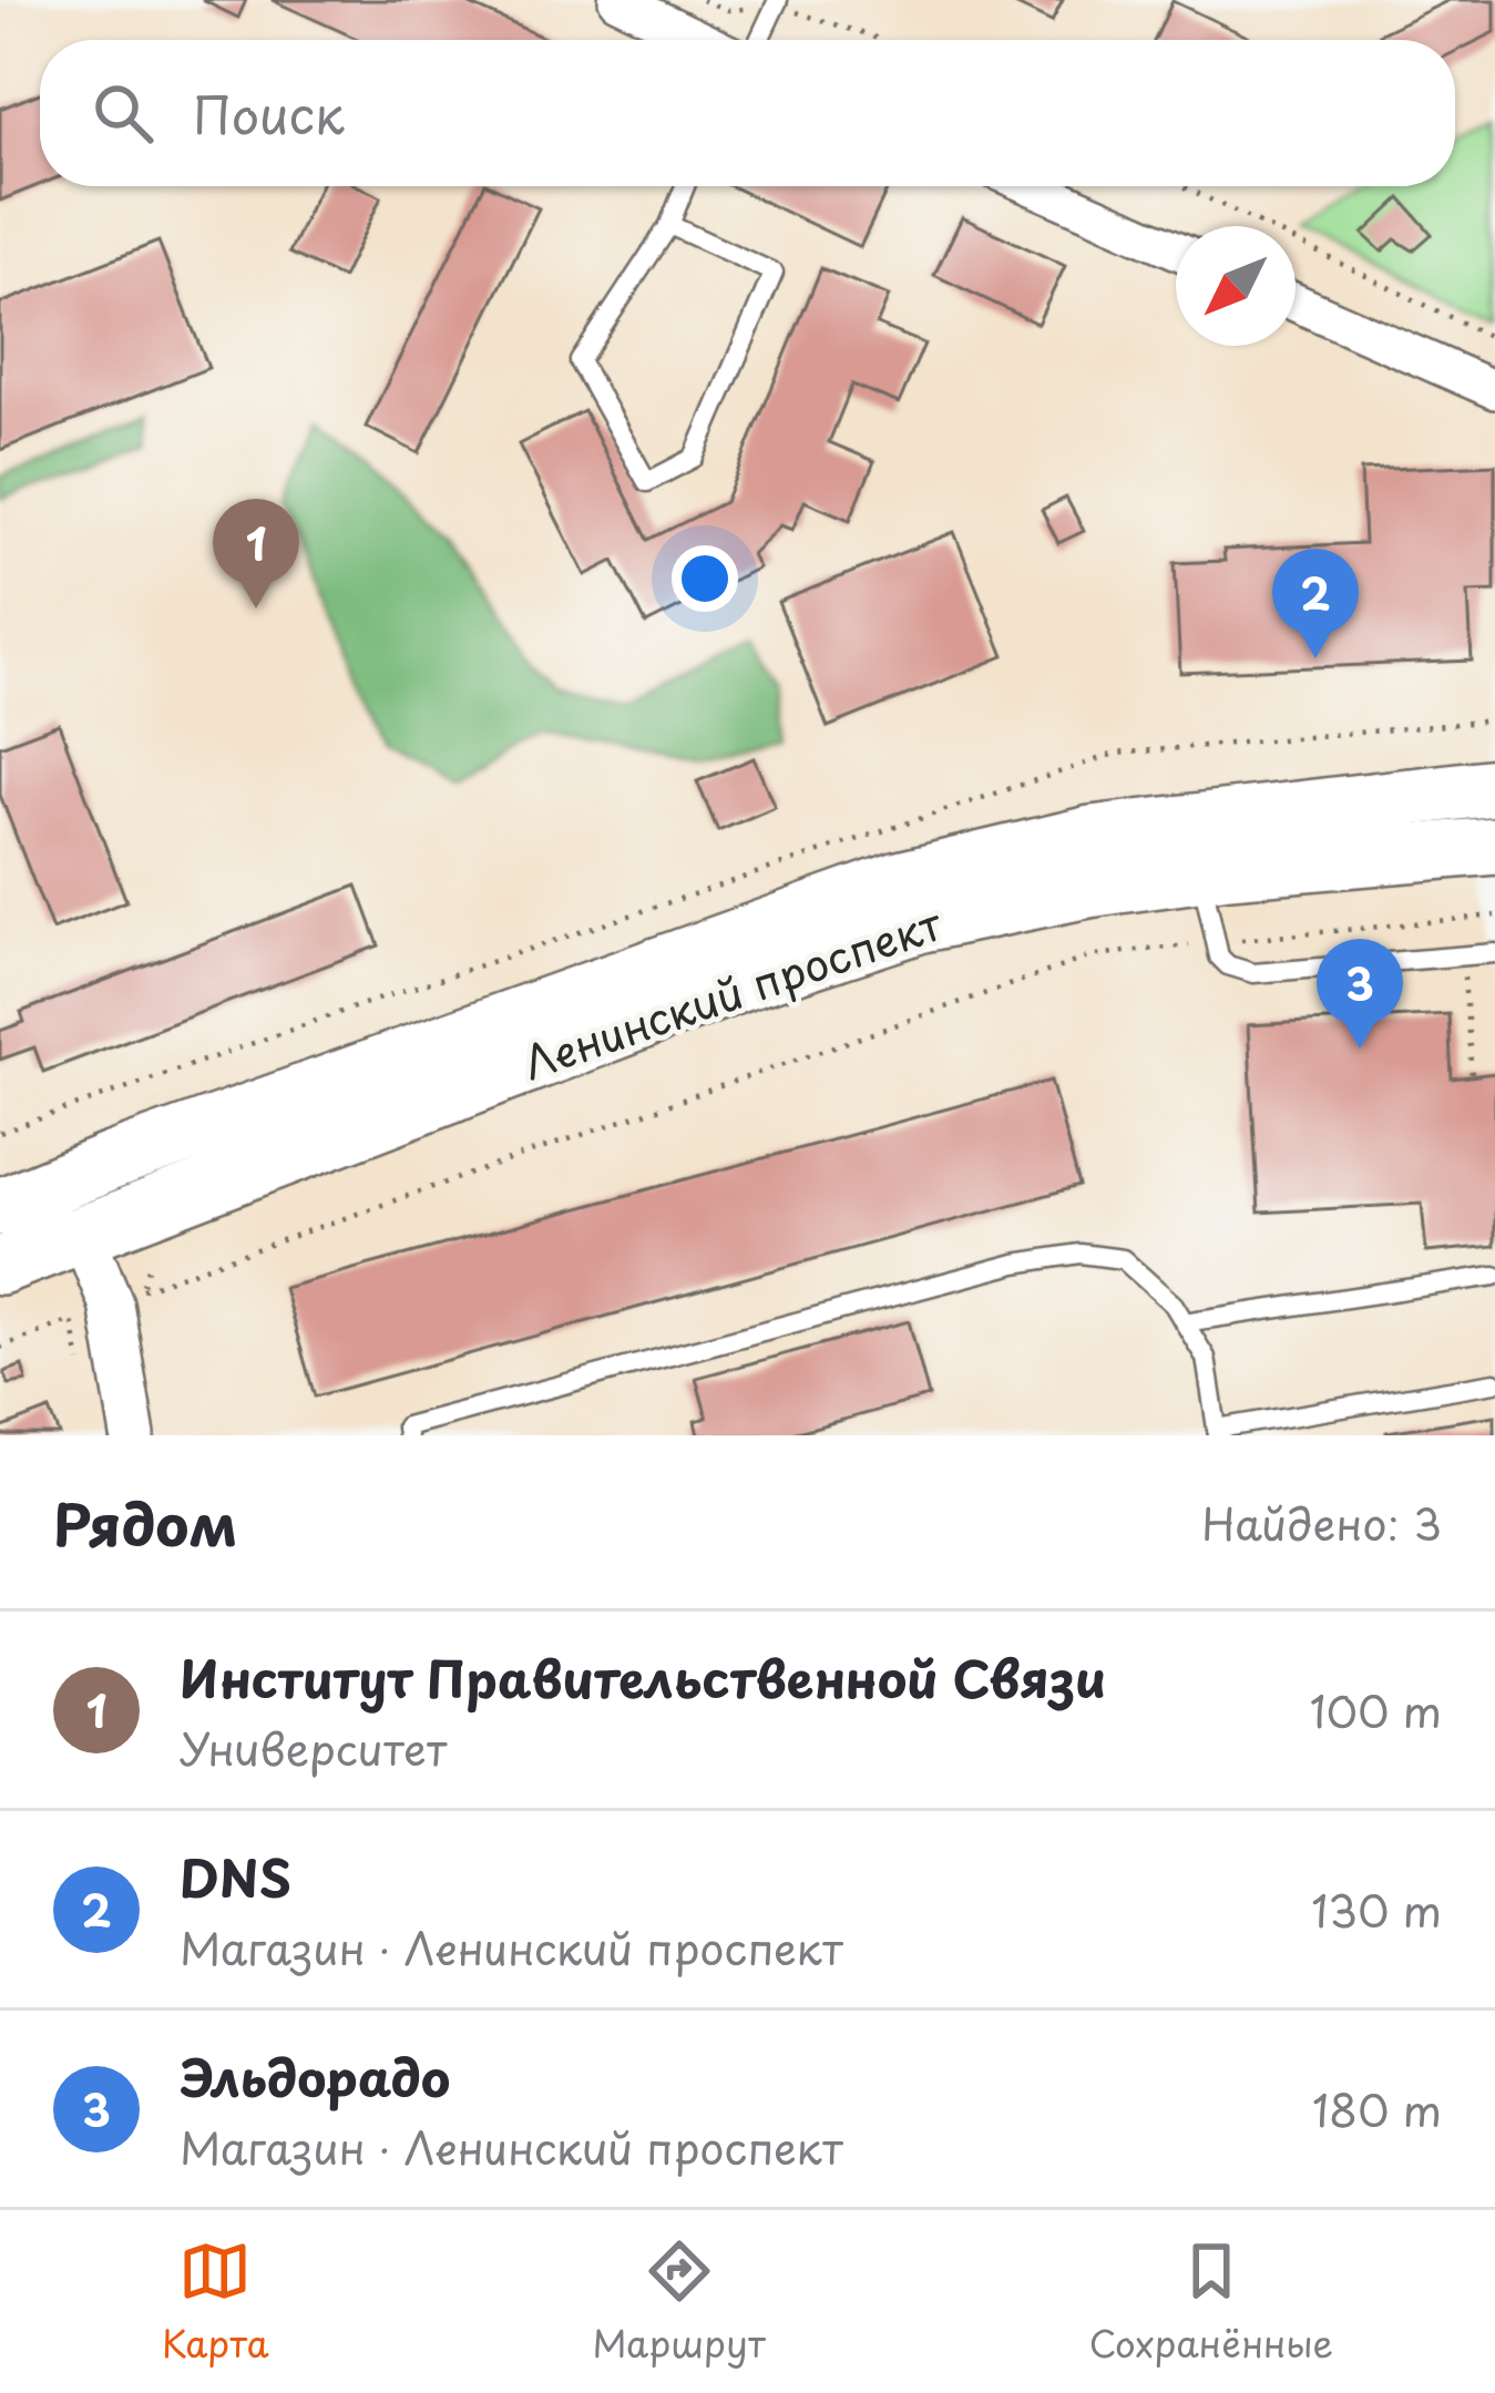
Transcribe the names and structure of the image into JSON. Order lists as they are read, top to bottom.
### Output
{
  "streets": {
    "main road": ["Ленинский проспект"]
  },
  "north": "bottom left",
  "page": {
    "search": "Поиск",
    "pins": ["1", "2", "3"],
    "heading": ["Рядом", "Найдено: 3"],
    "list": [
      {
        "mark": "1",
        "name": "Институт Правительственной Связи",
        "note": "Университет",
        "value": "100 m"
      },
      {
        "mark": "2",
        "name": "DNS",
        "note": "Магазин · Ленинский проспект",
        "value": "130 m"
      },
      {
        "mark": "3",
        "name": "Эльдорадо",
        "note": "Магазин · Ленинский проспект",
        "value": "180 m"
      }
    ],
    "nav": ["Карта", "Маршрут", "Сохранённые"]
  }
}
